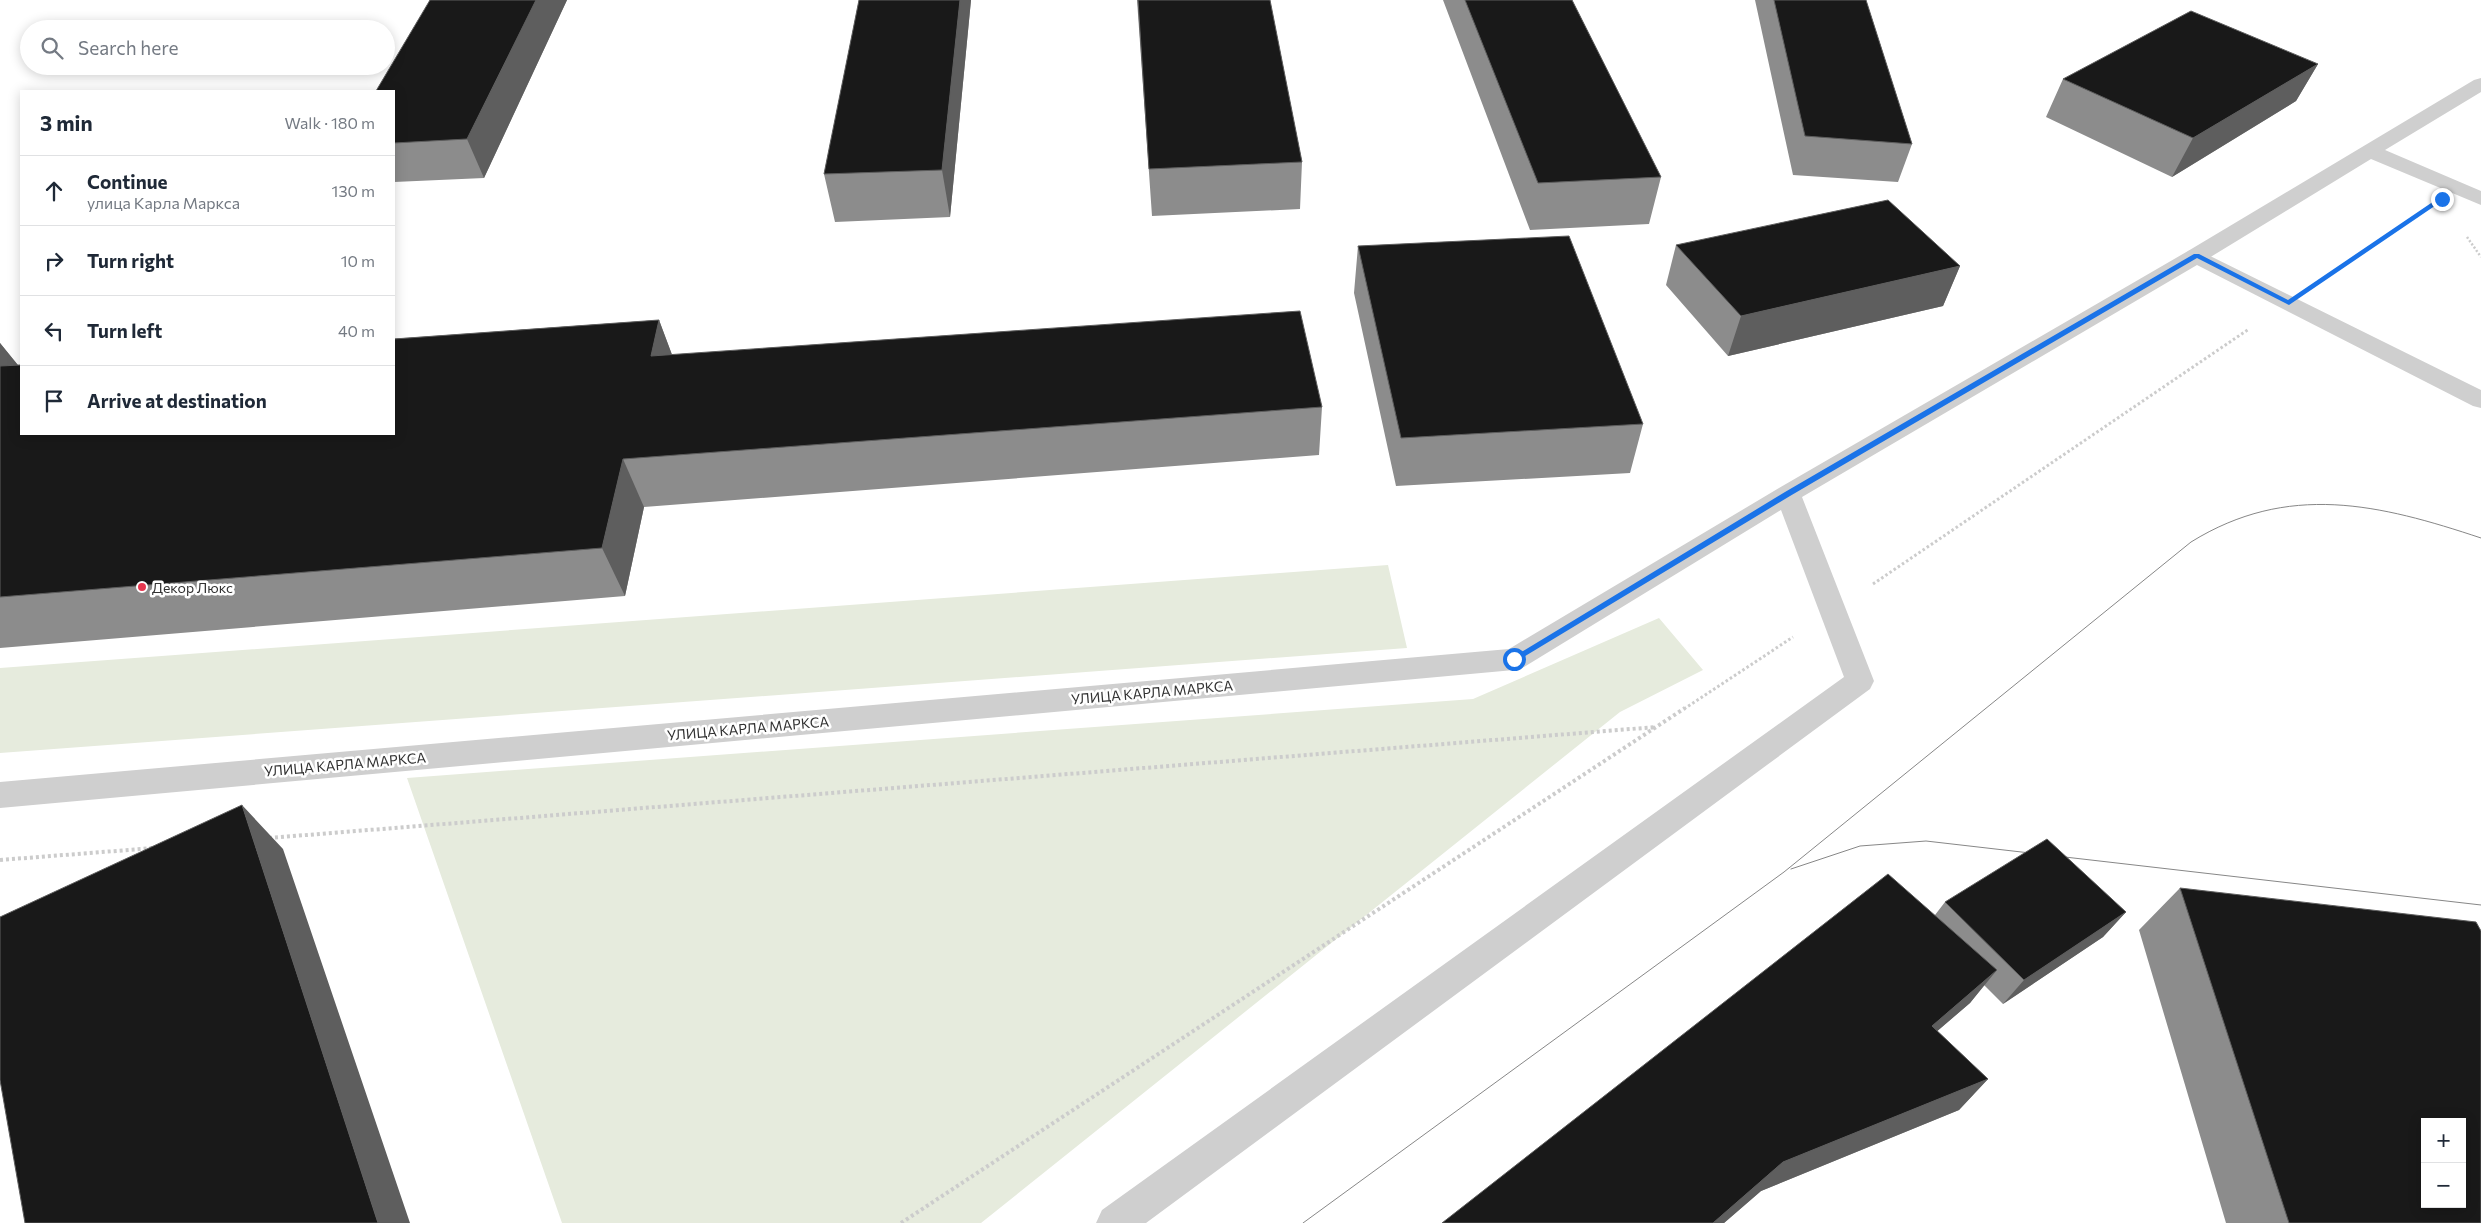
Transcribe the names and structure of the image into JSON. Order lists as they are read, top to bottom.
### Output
{
  "streets": {
    "street": ["УЛИЦА КАРЛА МАРКСА"]
  },
  "places": ["Декор Люкс"],
  "page": {
    "search": "Search here",
    "heading": ["3 min", "Walk · 180 m"],
    "list": [
      ["Continue", "улица Карла Маркса", "130 m"],
      ["Turn right", "10 m"],
      ["Turn left", "40 m"],
      "Arrive at destination"
    ],
    "map_buttons": ["+", "−"]
  }
}
